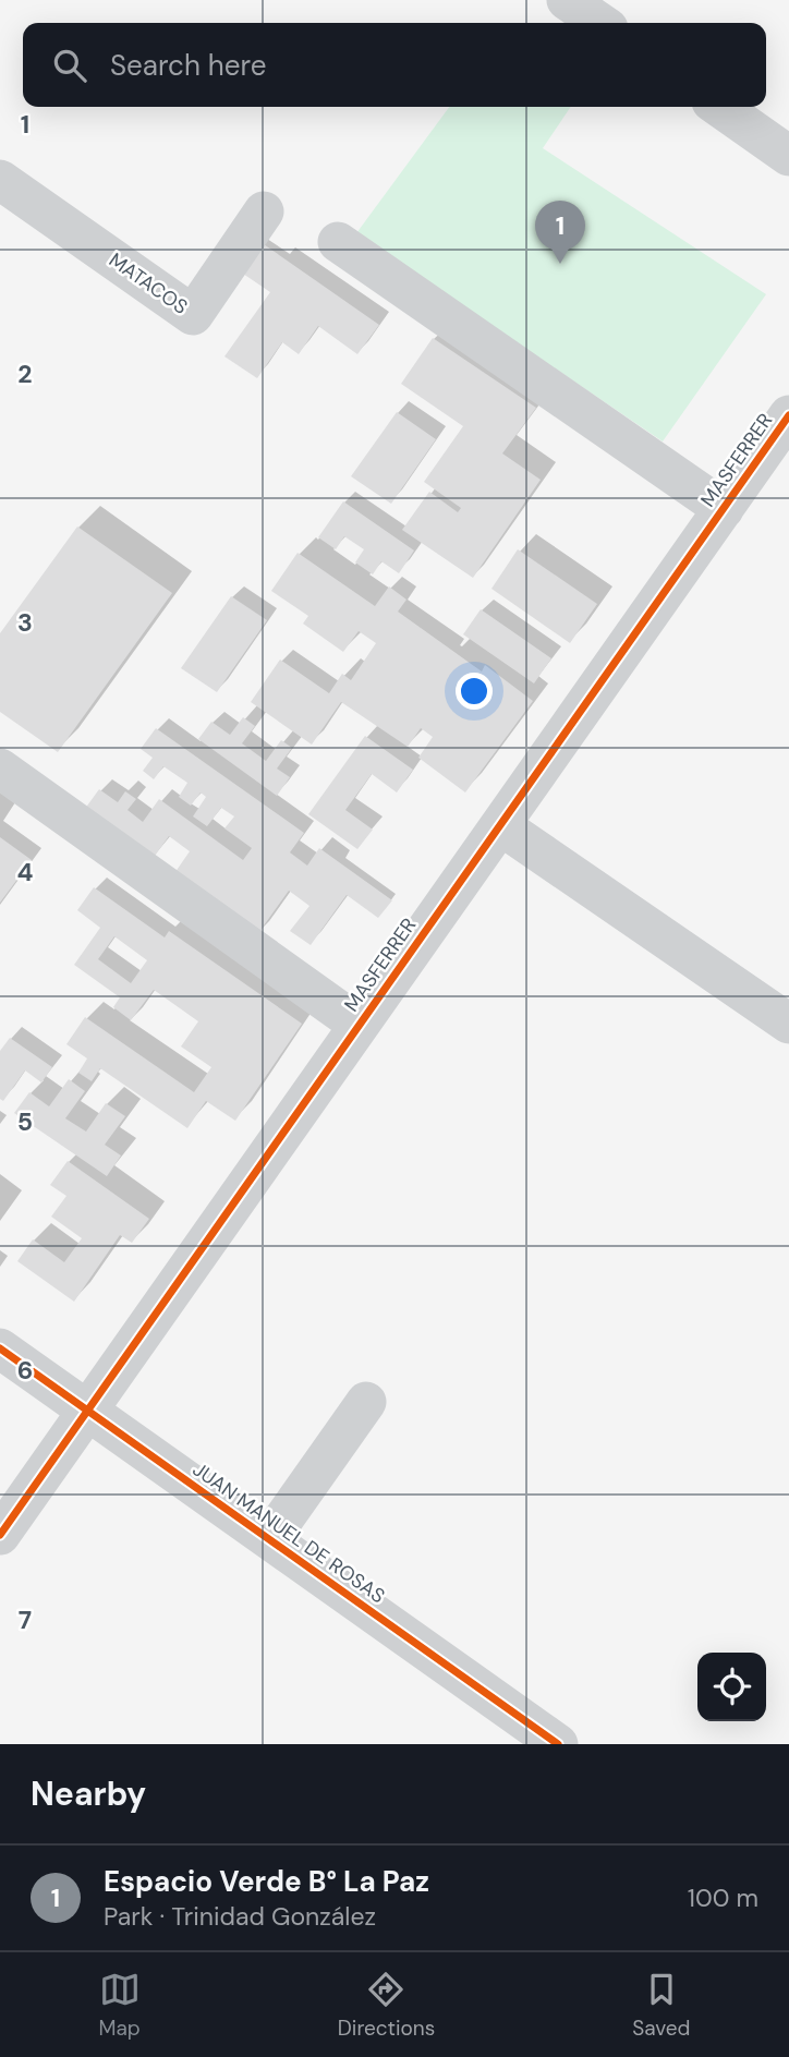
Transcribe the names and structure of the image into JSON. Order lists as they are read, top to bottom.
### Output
{
  "streets": {
    "street": ["MATACOS", "MASFERRER", "JUAN MANUEL DE ROSAS"]
  },
  "crossings": [
    ["MASFERRER", "JUAN MANUEL DE ROSAS"]
  ],
  "page": {
    "search": "Search here",
    "pins": "1",
    "heading": "Nearby",
    "list": [
      {
        "mark": "1",
        "name": "Espacio Verde B° La Paz",
        "note": "Park · Trinidad González",
        "value": "100 m"
      }
    ],
    "nav": ["Map", "Directions", "Saved"]
  },
  "grid": {
    "rows": [
      "1",
      "2",
      "3",
      "4",
      "5",
      "6",
      "7"
    ]
  }
}
